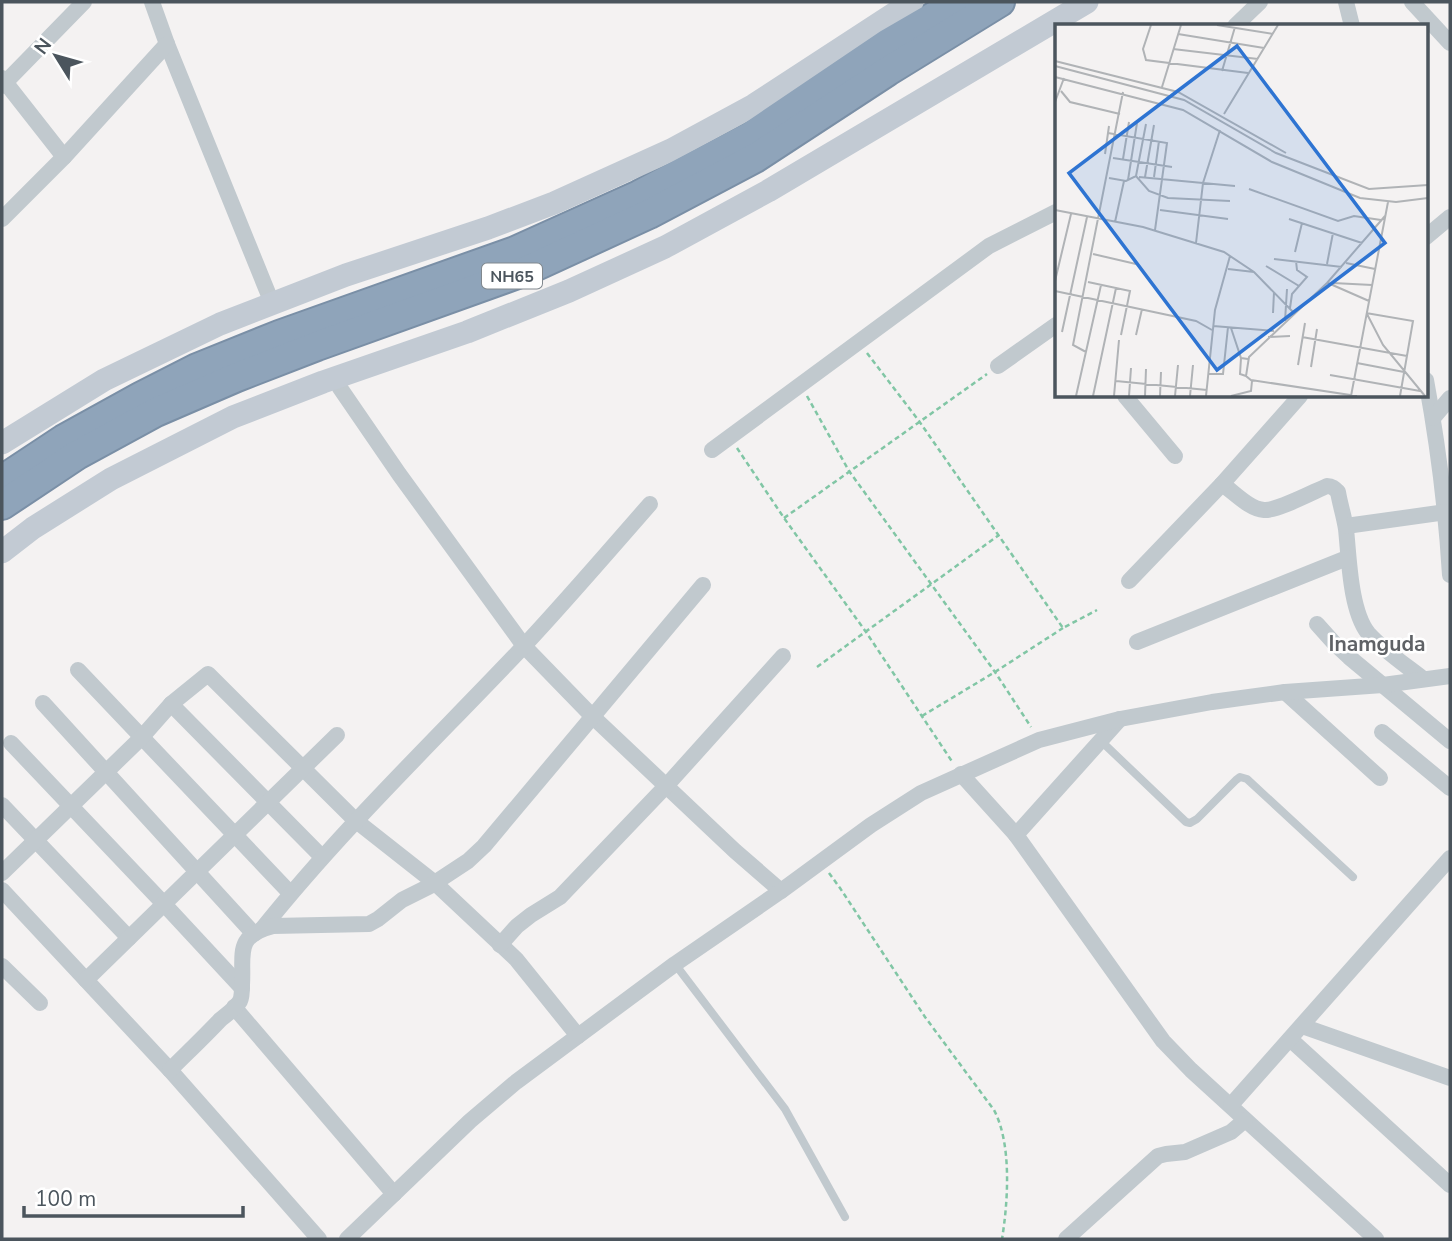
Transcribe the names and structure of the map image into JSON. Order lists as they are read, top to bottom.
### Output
{
  "streets": {
    "highway": ["NH65"]
  },
  "districts": ["Inamguda"],
  "scale_bar": "100 m",
  "north": "top left"
}
